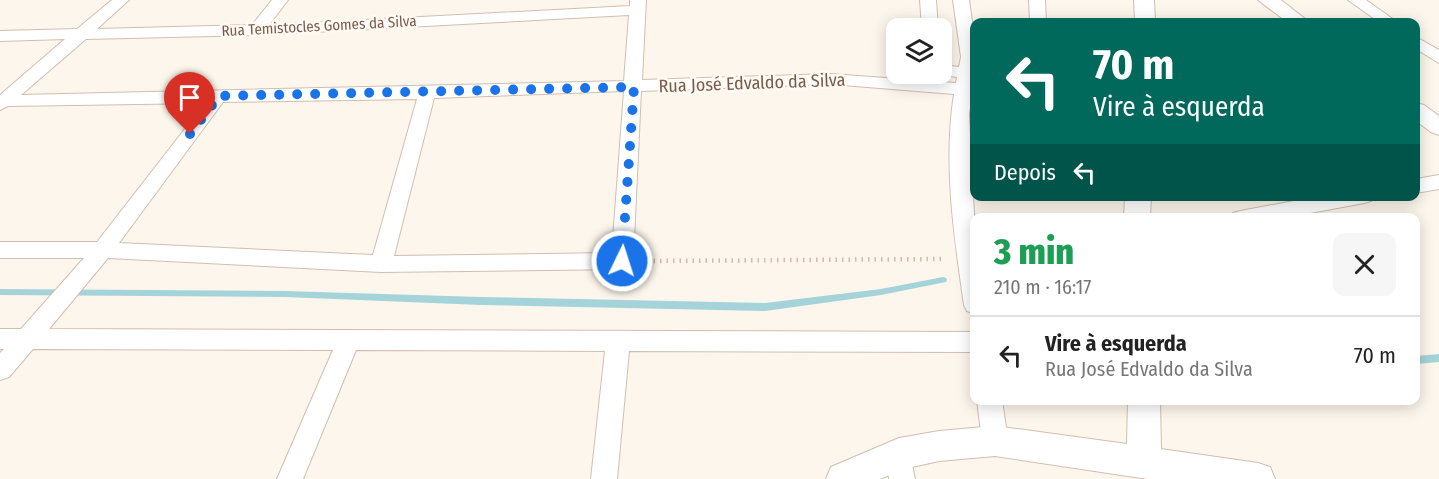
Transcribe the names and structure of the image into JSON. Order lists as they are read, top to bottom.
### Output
{
  "streets": {
    "street": ["Rua Temistocles Gomes da Silva", "Rua José Edvaldo da Silva"]
  },
  "page": {
    "turn": ["70 m", "Vire à esquerda"],
    "then": "Depois",
    "heading": ["3 min", "210 m · 16:17"],
    "list": [
      {
        "name": "Vire à esquerda",
        "note": "Rua José Edvaldo da Silva",
        "value": "70 m"
      }
    ]
  }
}
